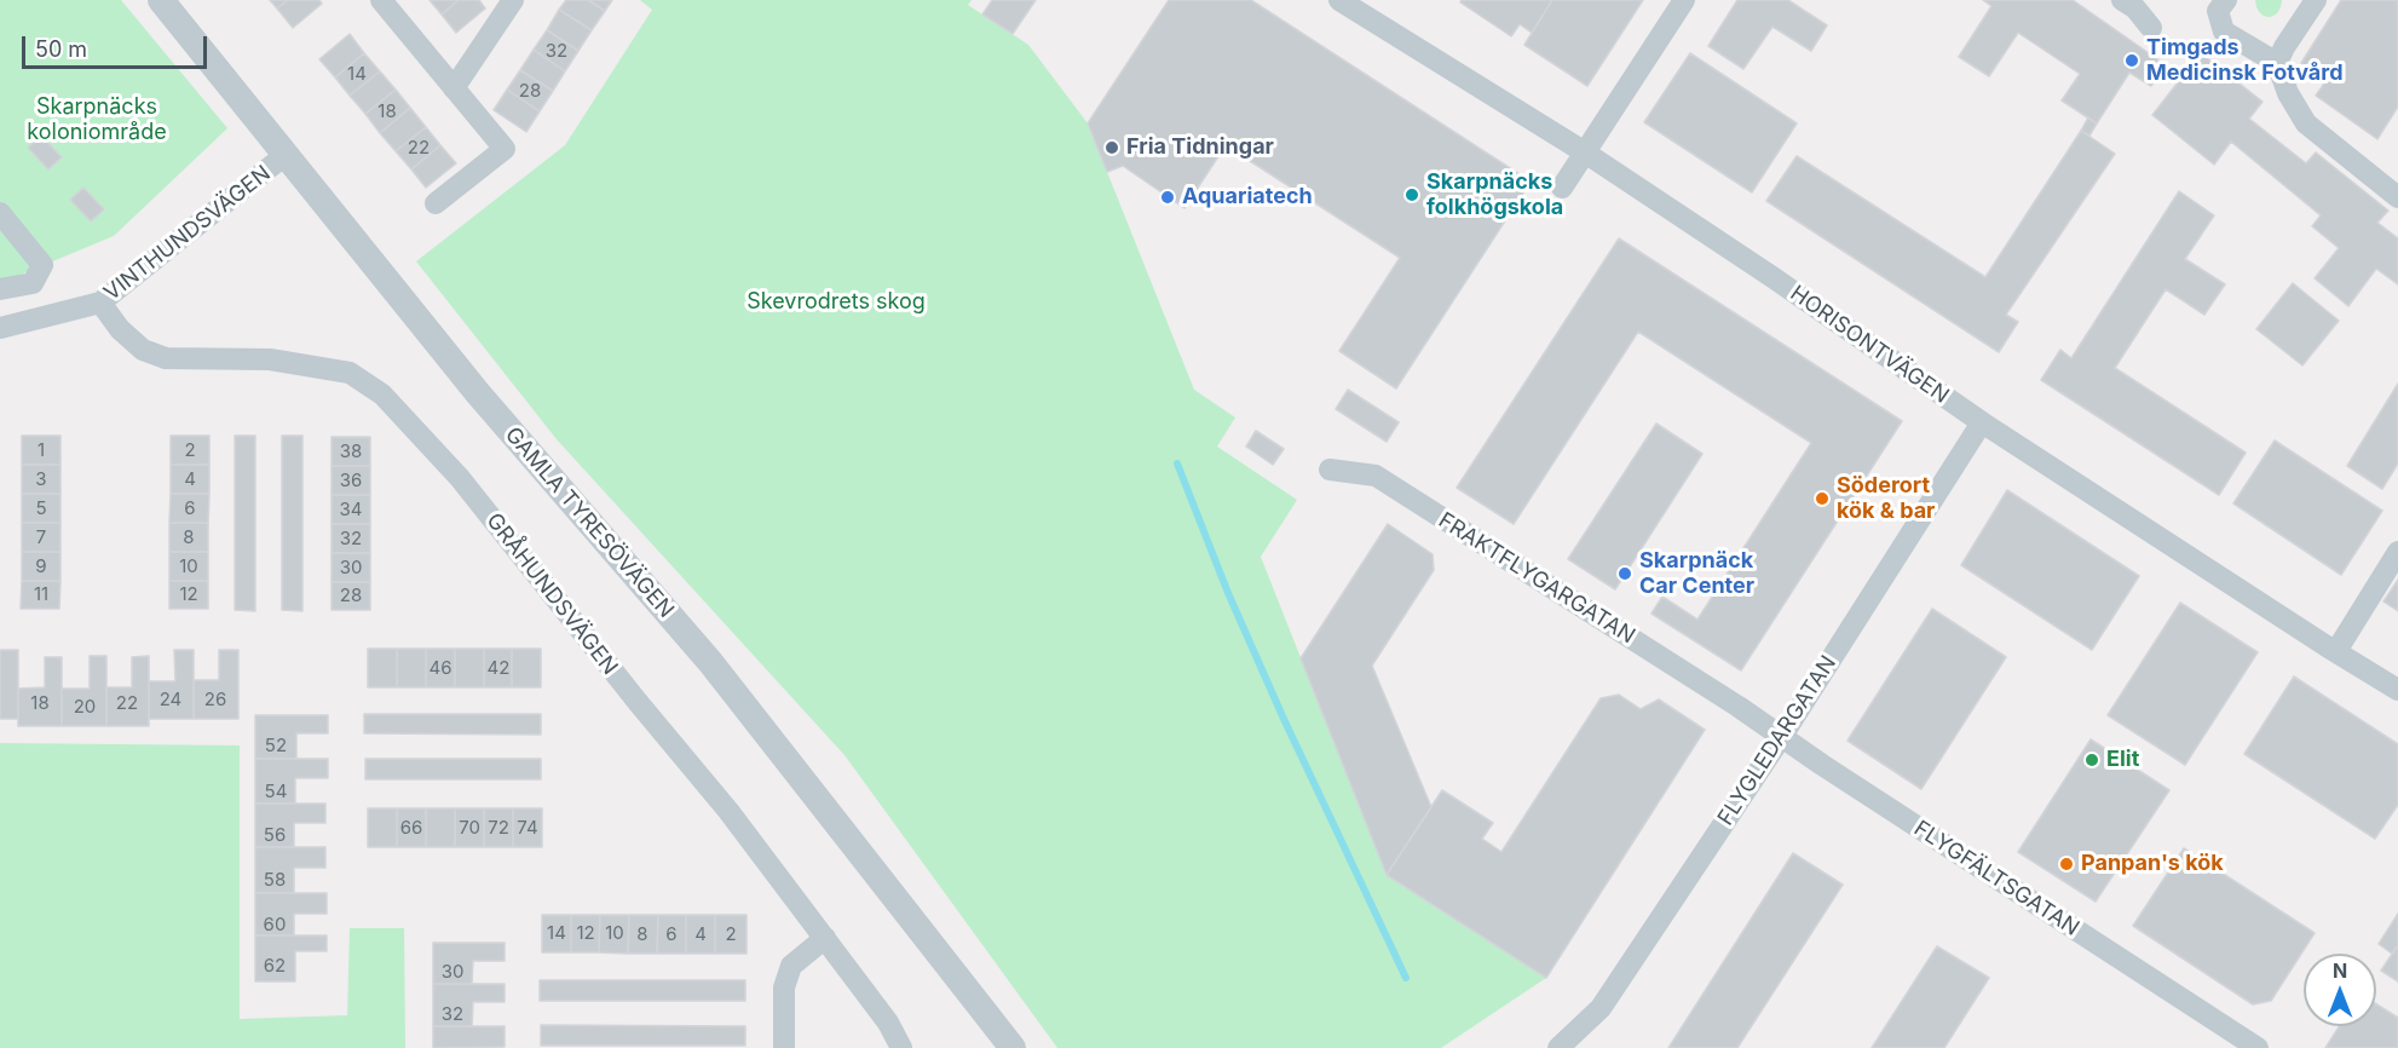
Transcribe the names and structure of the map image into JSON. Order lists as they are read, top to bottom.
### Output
{
  "streets": {
    "street": [
      "VINTHUNDSVÄGEN",
      "HORISONTVÄGEN",
      "GAMLA TYRESÖVÄGEN",
      "FRAKTFLYGARGATAN",
      "GRÅHUNDSVÄGEN",
      "FLYGLEDARGATAN",
      "FLYGFÄLTSGATAN"
    ]
  },
  "crossings": [
    ["VINTHUNDSVÄGEN", "GAMLA TYRESÖVÄGEN"],
    ["VINTHUNDSVÄGEN", "GRÅHUNDSVÄGEN"],
    ["HORISONTVÄGEN", "FLYGLEDARGATAN"],
    ["FRAKTFLYGARGATAN", "FLYGFÄLTSGATAN"],
    ["FLYGLEDARGATAN", "FLYGFÄLTSGATAN"]
  ],
  "parks": ["Skarpnäcks koloniområde", "Skevrodrets skog"],
  "places": [
    "Timgads Medicinsk Fotvård",
    "Fria Tidningar",
    "Skarpnäcks folkhögskola",
    "Aquariatech",
    "Söderort kök & bar",
    "Skarpnäck Car Center",
    "Elit",
    "Panpan's kök"
  ],
  "house_numbers": [
    "32",
    "14",
    "28",
    "18",
    "22",
    "1",
    "2",
    "38",
    "3",
    "4",
    "36",
    "5",
    "6",
    "34",
    "7",
    "8",
    "32",
    "9",
    "10",
    "30",
    "11",
    "12",
    "28",
    "46",
    "42",
    "24",
    "26",
    "18",
    "22",
    "20",
    "52",
    "54",
    "66",
    "70",
    "72",
    "74",
    "56",
    "58",
    "60",
    "14",
    "12",
    "10",
    "8",
    "6",
    "4",
    "2",
    "62",
    "30",
    "32"
  ],
  "scale_bar": "50 m",
  "north": "top"
}
